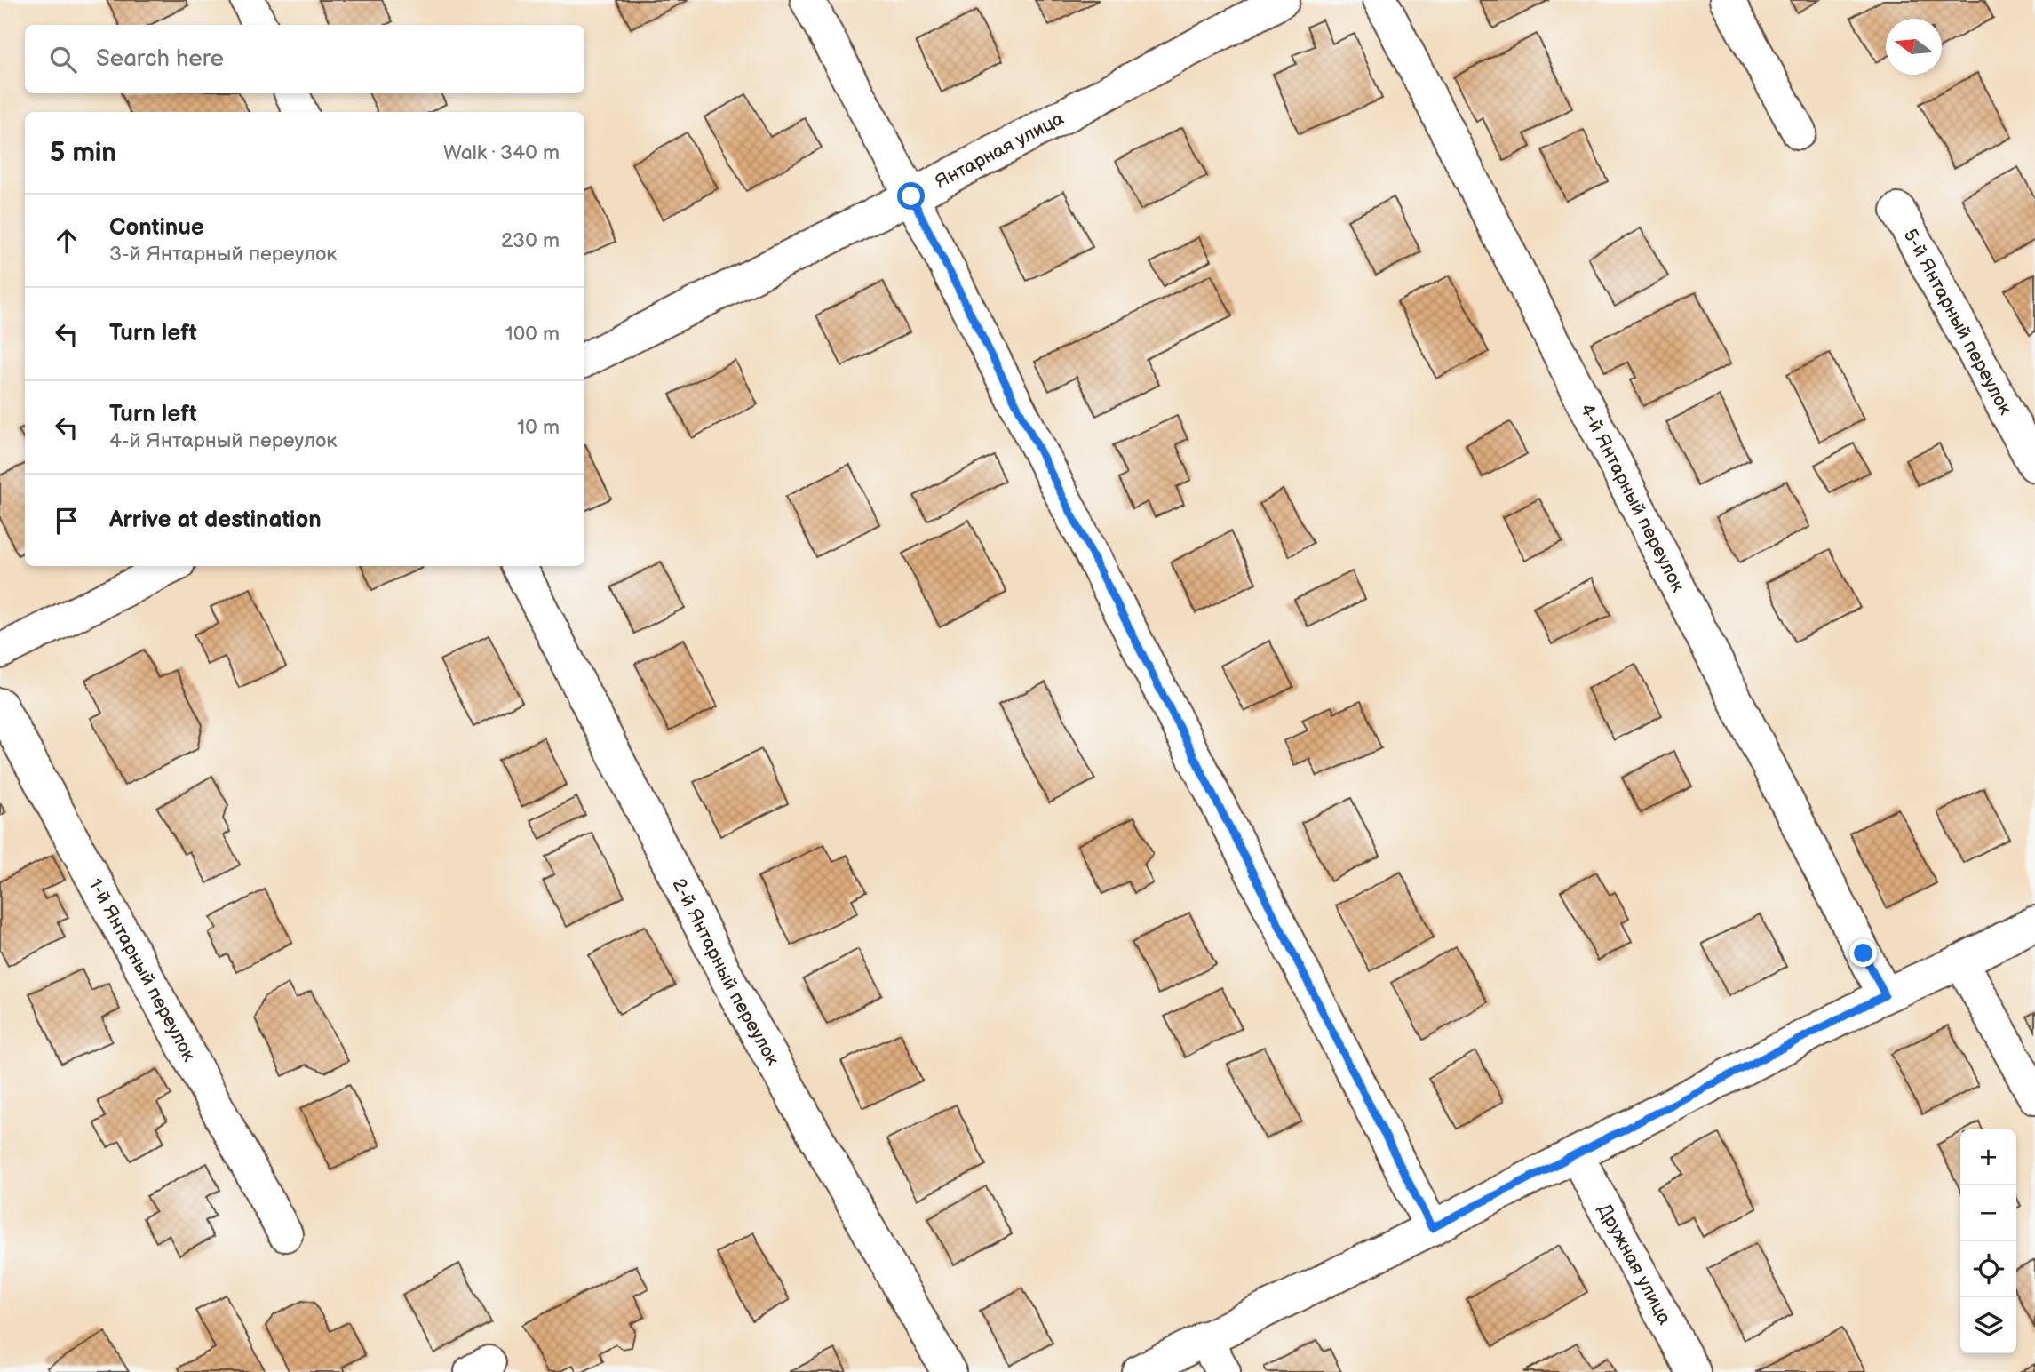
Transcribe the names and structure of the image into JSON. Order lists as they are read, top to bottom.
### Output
{
  "streets": {
    "street": [
      "Янтарная улица",
      "5-й Янтарный переулок",
      "4-й Янтарный переулок",
      "1-й Янтарный переулок",
      "2-й Янтарный переулок",
      "Дружная улица"
    ]
  },
  "north": "left",
  "page": {
    "search": "Search here",
    "heading": ["5 min", "Walk · 340 m"],
    "list": [
      ["Continue", "3-й Янтарный переулок", "230 m"],
      ["Turn left", "100 m"],
      ["Turn left", "4-й Янтарный переулок", "10 m"],
      "Arrive at destination"
    ],
    "map_buttons": ["+", "−"]
  }
}
